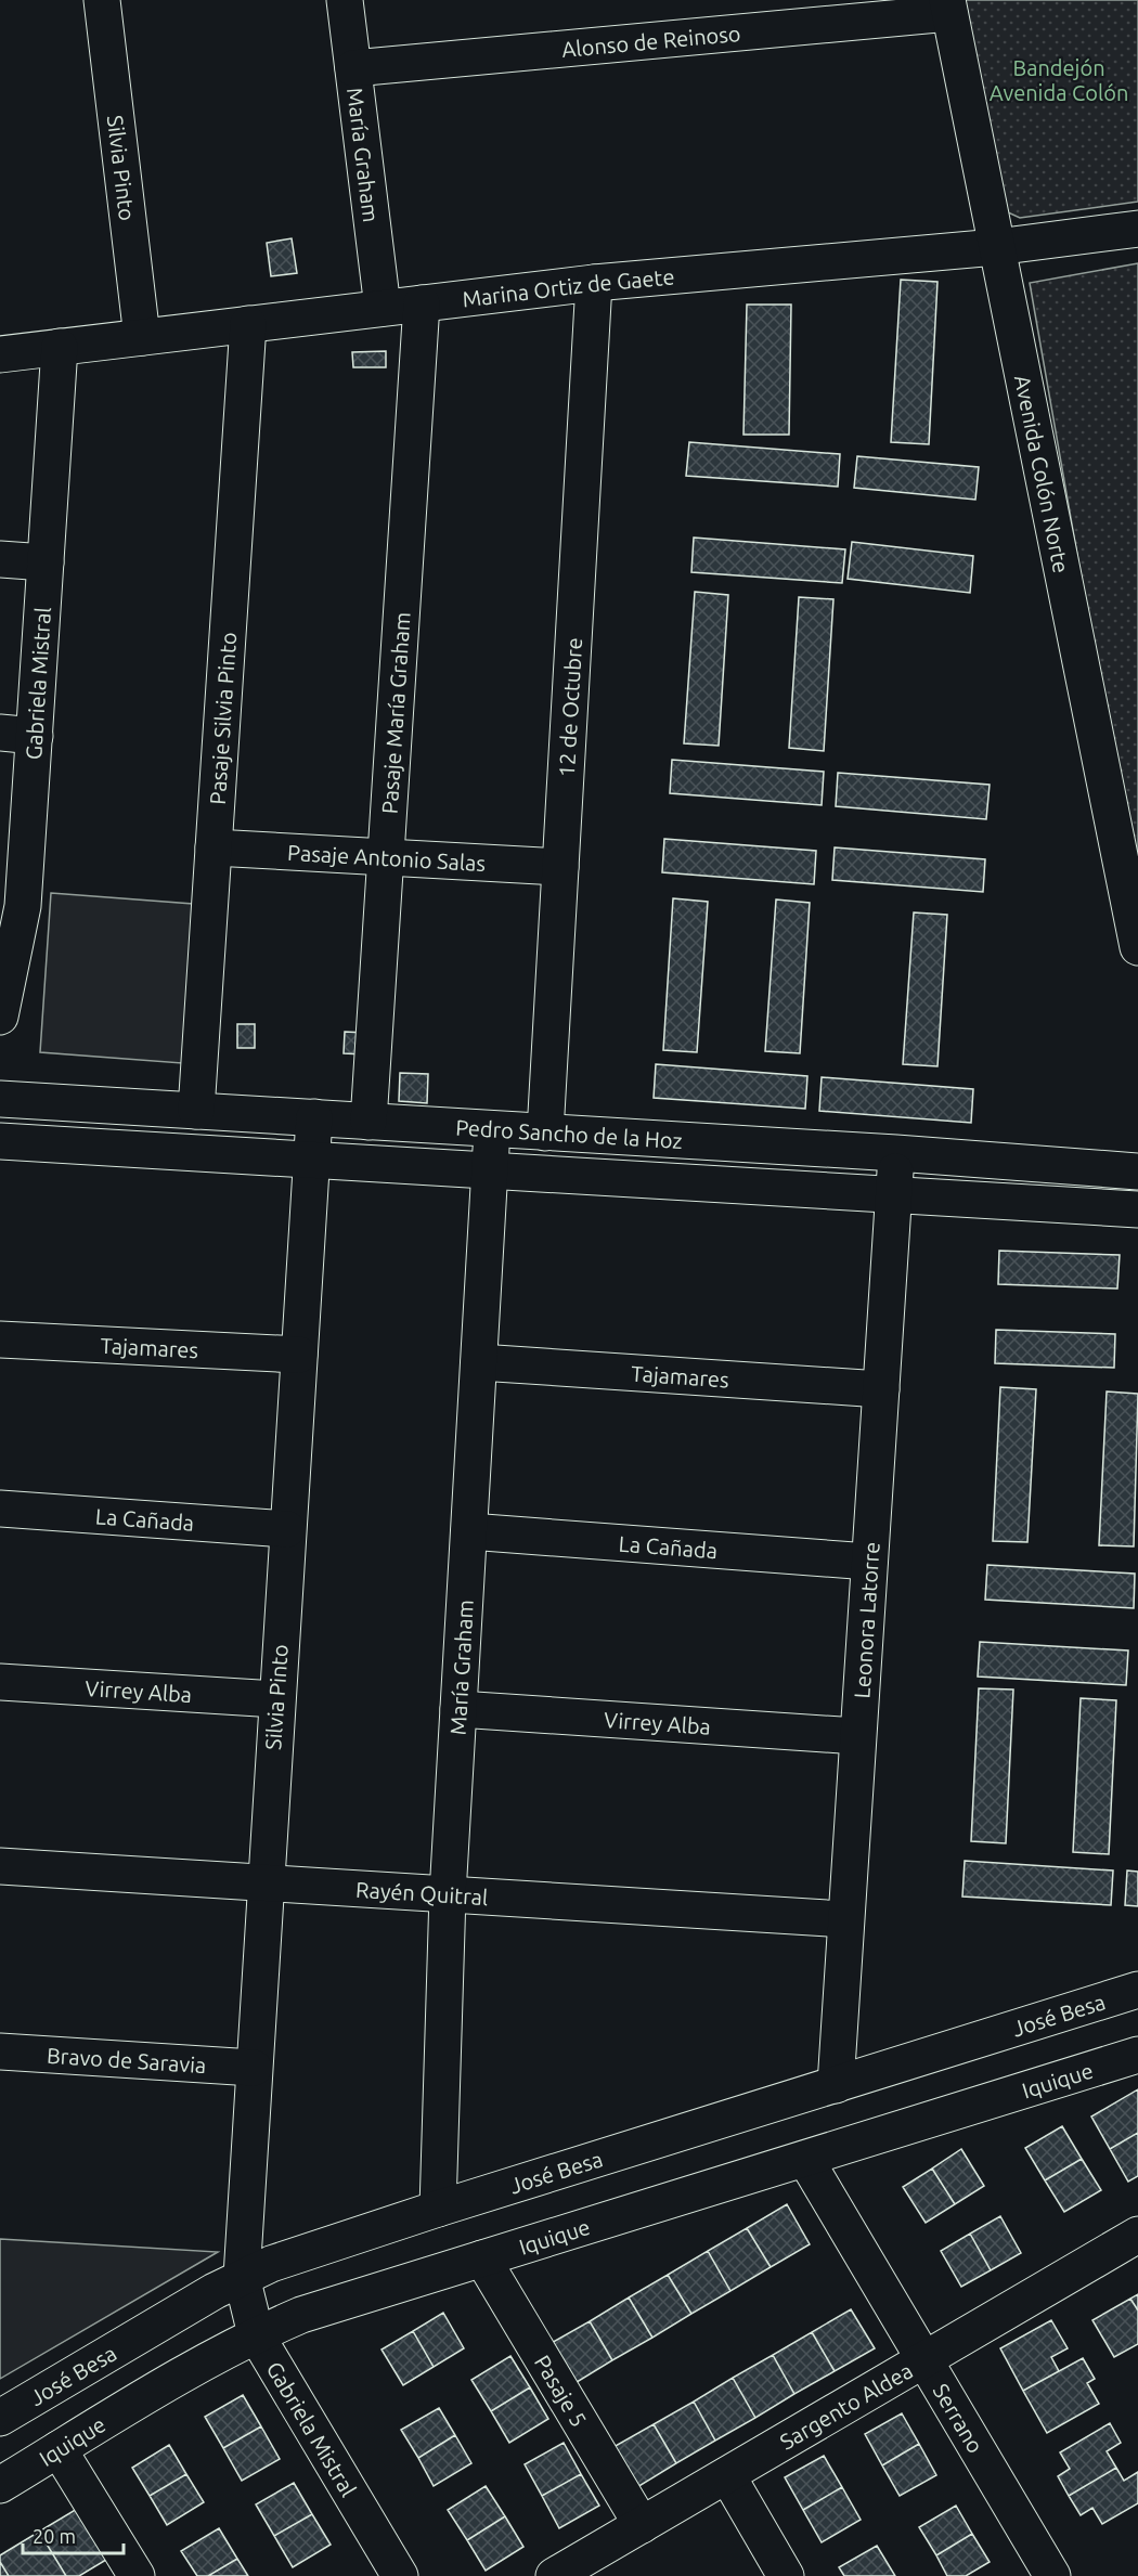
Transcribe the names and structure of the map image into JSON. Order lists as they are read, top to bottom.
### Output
{
  "streets": {
    "street": [
      "Alonso de Reinoso",
      "María Graham",
      "Silvia Pinto",
      "Marina Ortiz de Gaete",
      "Avenida Colón Norte",
      "Gabriela Mistral",
      "12 de Octubre",
      "Pasaje María Graham",
      "Pasaje Silvia Pinto",
      "Pasaje Antonio Salas",
      "Pedro Sancho de la Hoz",
      "Tajamares",
      "La Cañada",
      "Leonora Latorre",
      "Virrey Alba",
      "Rayén Quitral",
      "José Besa",
      "Bravo de Saravia",
      "Iquique",
      "Pasaje 5",
      "Sargento Aldea",
      "Serrano"
    ]
  },
  "crossings": [
    ["Alonso de Reinoso", "María Graham"],
    ["Alonso de Reinoso", "Avenida Colón Norte"],
    ["María Graham", "Marina Ortiz de Gaete"],
    ["María Graham", "Pedro Sancho de la Hoz"],
    ["María Graham", "Tajamares"],
    ["María Graham", "La Cañada"],
    ["María Graham", "Virrey Alba"],
    ["María Graham", "Rayén Quitral"],
    ["María Graham", "José Besa"],
    ["Silvia Pinto", "Marina Ortiz de Gaete"],
    ["Silvia Pinto", "Gabriela Mistral"],
    ["Silvia Pinto", "Pedro Sancho de la Hoz"],
    ["Silvia Pinto", "Tajamares"],
    ["Silvia Pinto", "La Cañada"],
    ["Silvia Pinto", "Virrey Alba"],
    ["Silvia Pinto", "Rayén Quitral"],
    ["Silvia Pinto", "José Besa"],
    ["Silvia Pinto", "Bravo de Saravia"],
    ["Marina Ortiz de Gaete", "Avenida Colón Norte"],
    ["Marina Ortiz de Gaete", "Gabriela Mistral"],
    ["Marina Ortiz de Gaete", "12 de Octubre"],
    ["Marina Ortiz de Gaete", "Pasaje María Graham"],
    ["Marina Ortiz de Gaete", "Pasaje Silvia Pinto"],
    ["Gabriela Mistral", "José Besa"],
    ["Gabriela Mistral", "Iquique"],
    ["12 de Octubre", "Pasaje Antonio Salas"],
    ["12 de Octubre", "Pedro Sancho de la Hoz"],
    ["Pasaje María Graham", "Pasaje Antonio Salas"],
    ["Pasaje María Graham", "Pedro Sancho de la Hoz"],
    ["Pasaje Silvia Pinto", "Pasaje Antonio Salas"],
    ["Pasaje Silvia Pinto", "Pedro Sancho de la Hoz"],
    ["Pedro Sancho de la Hoz", "Leonora Latorre"],
    ["Tajamares", "Leonora Latorre"],
    ["La Cañada", "Leonora Latorre"],
    ["Leonora Latorre", "Virrey Alba"],
    ["Leonora Latorre", "Rayén Quitral"],
    ["Leonora Latorre", "José Besa"],
    ["Iquique", "Pasaje 5"],
    ["Iquique", "Serrano"],
    ["Pasaje 5", "Sargento Aldea"],
    ["Sargento Aldea", "Serrano"]
  ],
  "parks": ["Bandejón Avenida Colón"],
  "scale_bar": "20 m"
}
